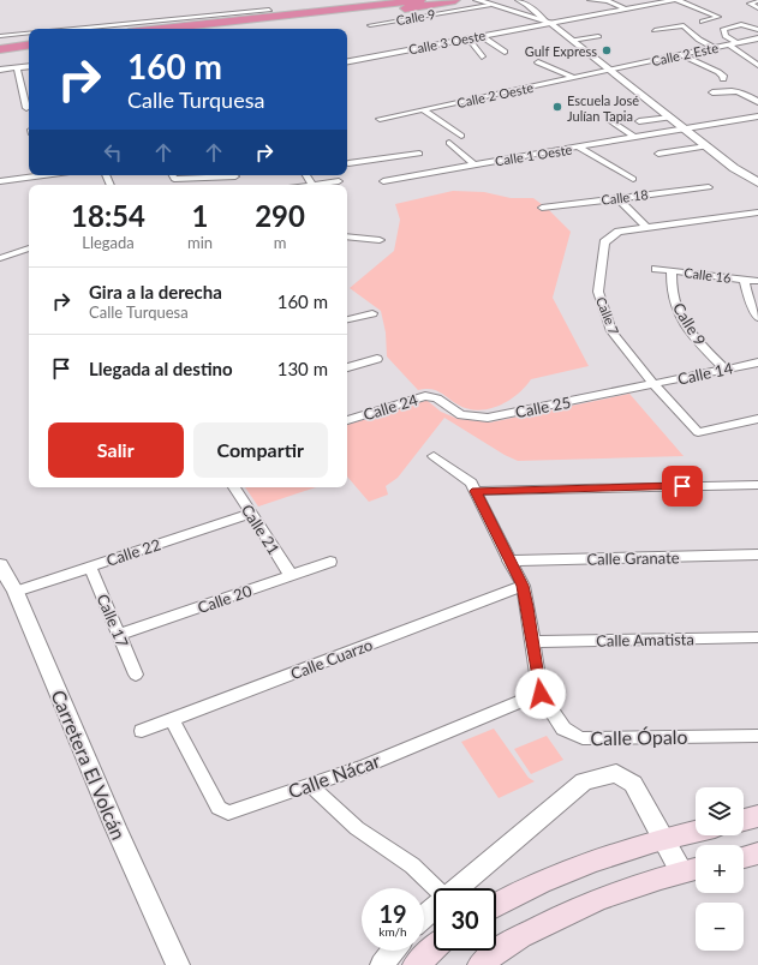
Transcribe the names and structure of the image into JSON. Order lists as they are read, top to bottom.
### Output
{
  "streets": {
    "street": [
      "Calle 9",
      "Calle 3 Oeste",
      "Calle 2 Este",
      "Calle 2 Oeste",
      "Calle 1 Oeste",
      "Calle 18",
      "Calle 16",
      "Calle 7",
      "Calle 14",
      "Calle 24",
      "Calle 25",
      "Calle 21",
      "Calle 22",
      "Calle Granate",
      "Calle 20",
      "Calle 17",
      "Calle Amatista",
      "Calle Cuarzo",
      "Calle Ópalo",
      "Carretera El Volcán",
      "Calle Nácar"
    ]
  },
  "crossings": [
    ["Calle 9", "Calle 16"],
    ["Calle 9", "Calle 14"],
    ["Calle 2 Este", "Calle 2 Oeste"],
    ["Calle 7", "Calle 14"],
    ["Calle 7", "Calle 25"],
    ["Calle 14", "Calle 25"],
    ["Calle 24", "Calle 25"],
    ["Calle 21", "Calle 22"],
    ["Calle 21", "Calle 20"],
    ["Calle 22", "Calle 17"],
    ["Calle 22", "Carretera El Volcán"],
    ["Calle 20", "Calle 17"],
    ["Calle Cuarzo", "Calle Nácar"],
    ["Calle Ópalo", "Calle Nácar"]
  ],
  "places": ["Gulf Express", "Escuela José Julían Tapia"],
  "page": {
    "turn": ["160 m", "Calle Turquesa"],
    "eta": [
      "18:54",
      "Llegada",
      "1",
      "min",
      "290",
      "m"
    ],
    "list": [
      {
        "name": "Gira a la derecha",
        "note": "Calle Turquesa",
        "value": "160 m"
      },
      {
        "name": "Llegada al destino",
        "value": "130 m"
      }
    ],
    "buttons": ["Salir", "Compartir"],
    "map_buttons": ["+", "−"],
    "speed": "19 km/h",
    "limit": "30"
  }
}
